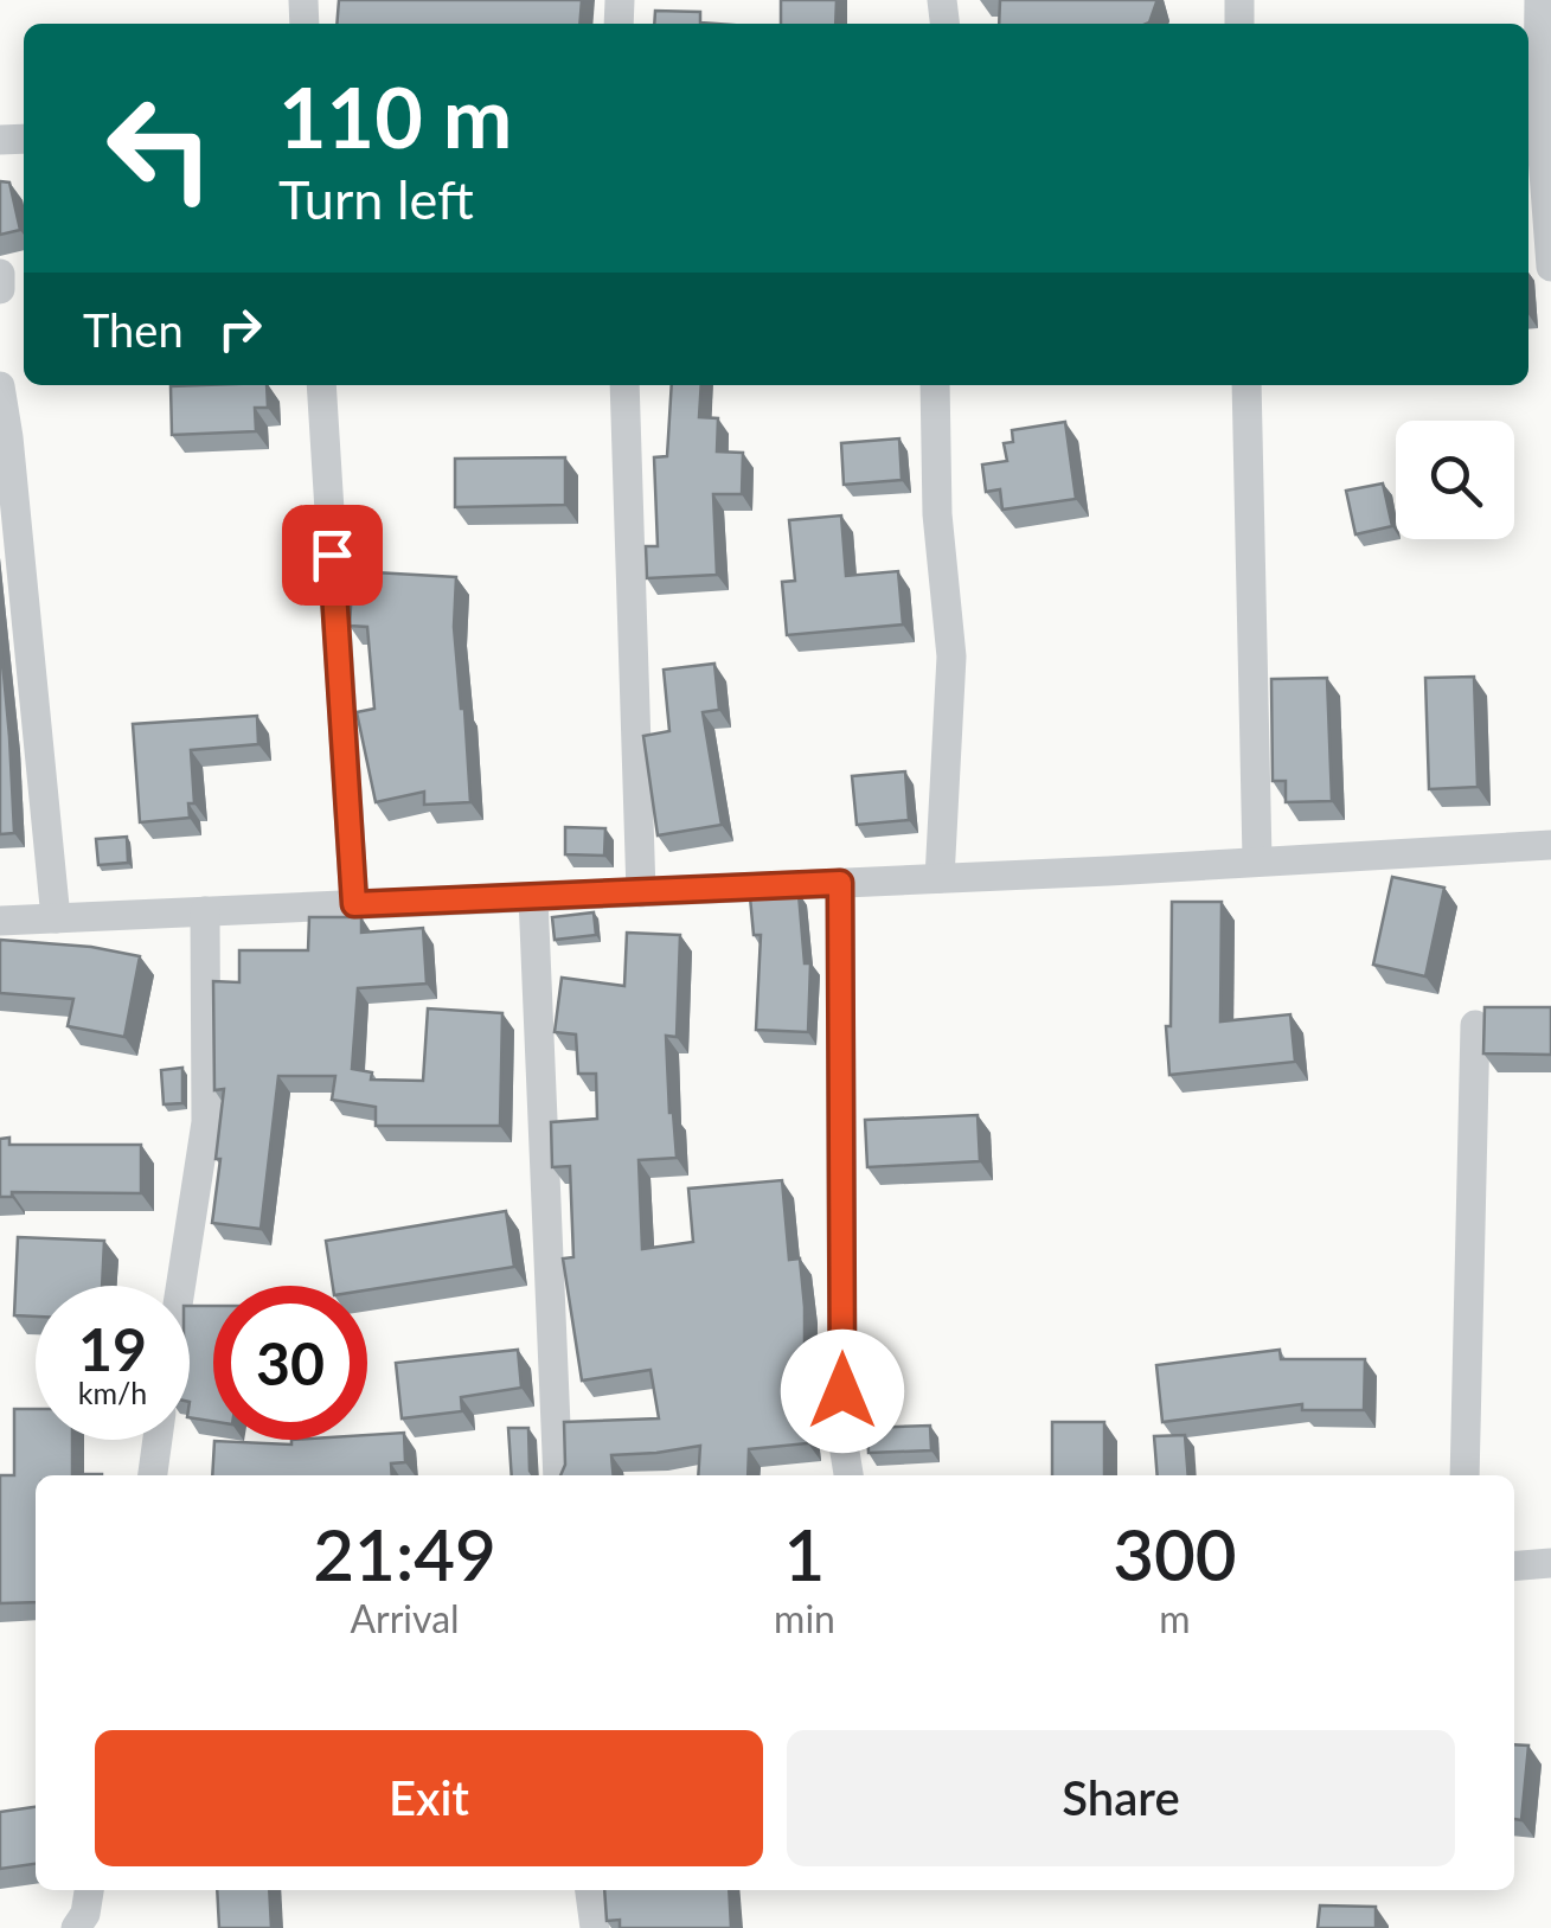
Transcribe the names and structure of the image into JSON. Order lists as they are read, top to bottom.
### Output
{
  "page": {
    "turn": ["110 m", "Turn left"],
    "then": "Then",
    "speed": "19 km/h",
    "limit": "30",
    "eta": [
      "21:49",
      "Arrival",
      "1",
      "min",
      "300",
      "m"
    ],
    "buttons": ["Exit", "Share"]
  }
}
